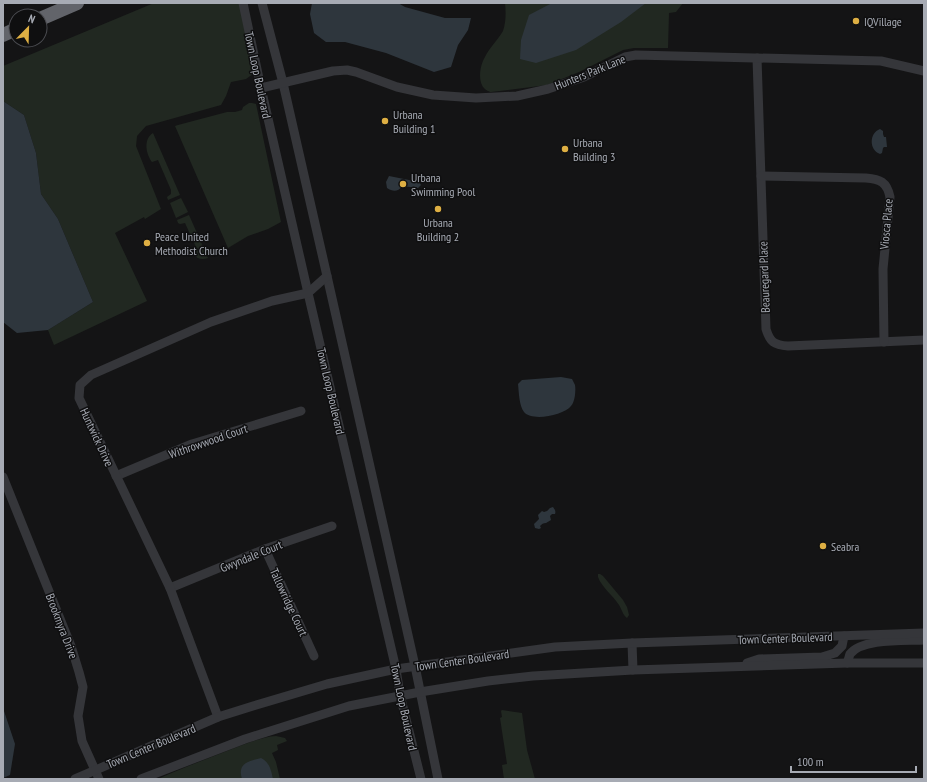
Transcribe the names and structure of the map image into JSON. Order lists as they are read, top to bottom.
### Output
{
  "streets": {
    "street": [
      "Hunters Park Lane",
      "Town Loop Boulevard",
      "Viosca Place",
      "Beauregard Place",
      "Huntwick Drive",
      "Withrowwood Court",
      "Gwyndale Court",
      "Tallowridge Court",
      "Brookmyra Drive",
      "Town Center Boulevard"
    ]
  },
  "crossings": [
    ["Hunters Park Lane", "Town Loop Boulevard"],
    ["Hunters Park Lane", "Beauregard Place"],
    ["Town Loop Boulevard", "Huntwick Drive"],
    ["Town Loop Boulevard", "Town Center Boulevard"],
    ["Viosca Place", "Beauregard Place"],
    ["Huntwick Drive", "Withrowwood Court"],
    ["Huntwick Drive", "Gwyndale Court"],
    ["Huntwick Drive", "Town Center Boulevard"],
    ["Gwyndale Court", "Tallowridge Court"],
    ["Brookmyra Drive", "Town Center Boulevard"]
  ],
  "places": [
    "IQVillage",
    "Urbana Building 1",
    "Urbana Building 3",
    "Urbana Swimming Pool",
    "Urbana Building 2",
    "Peace United Methodist Church",
    "Seabra"
  ],
  "scale_bar": "100 m",
  "north": "top right"
}
